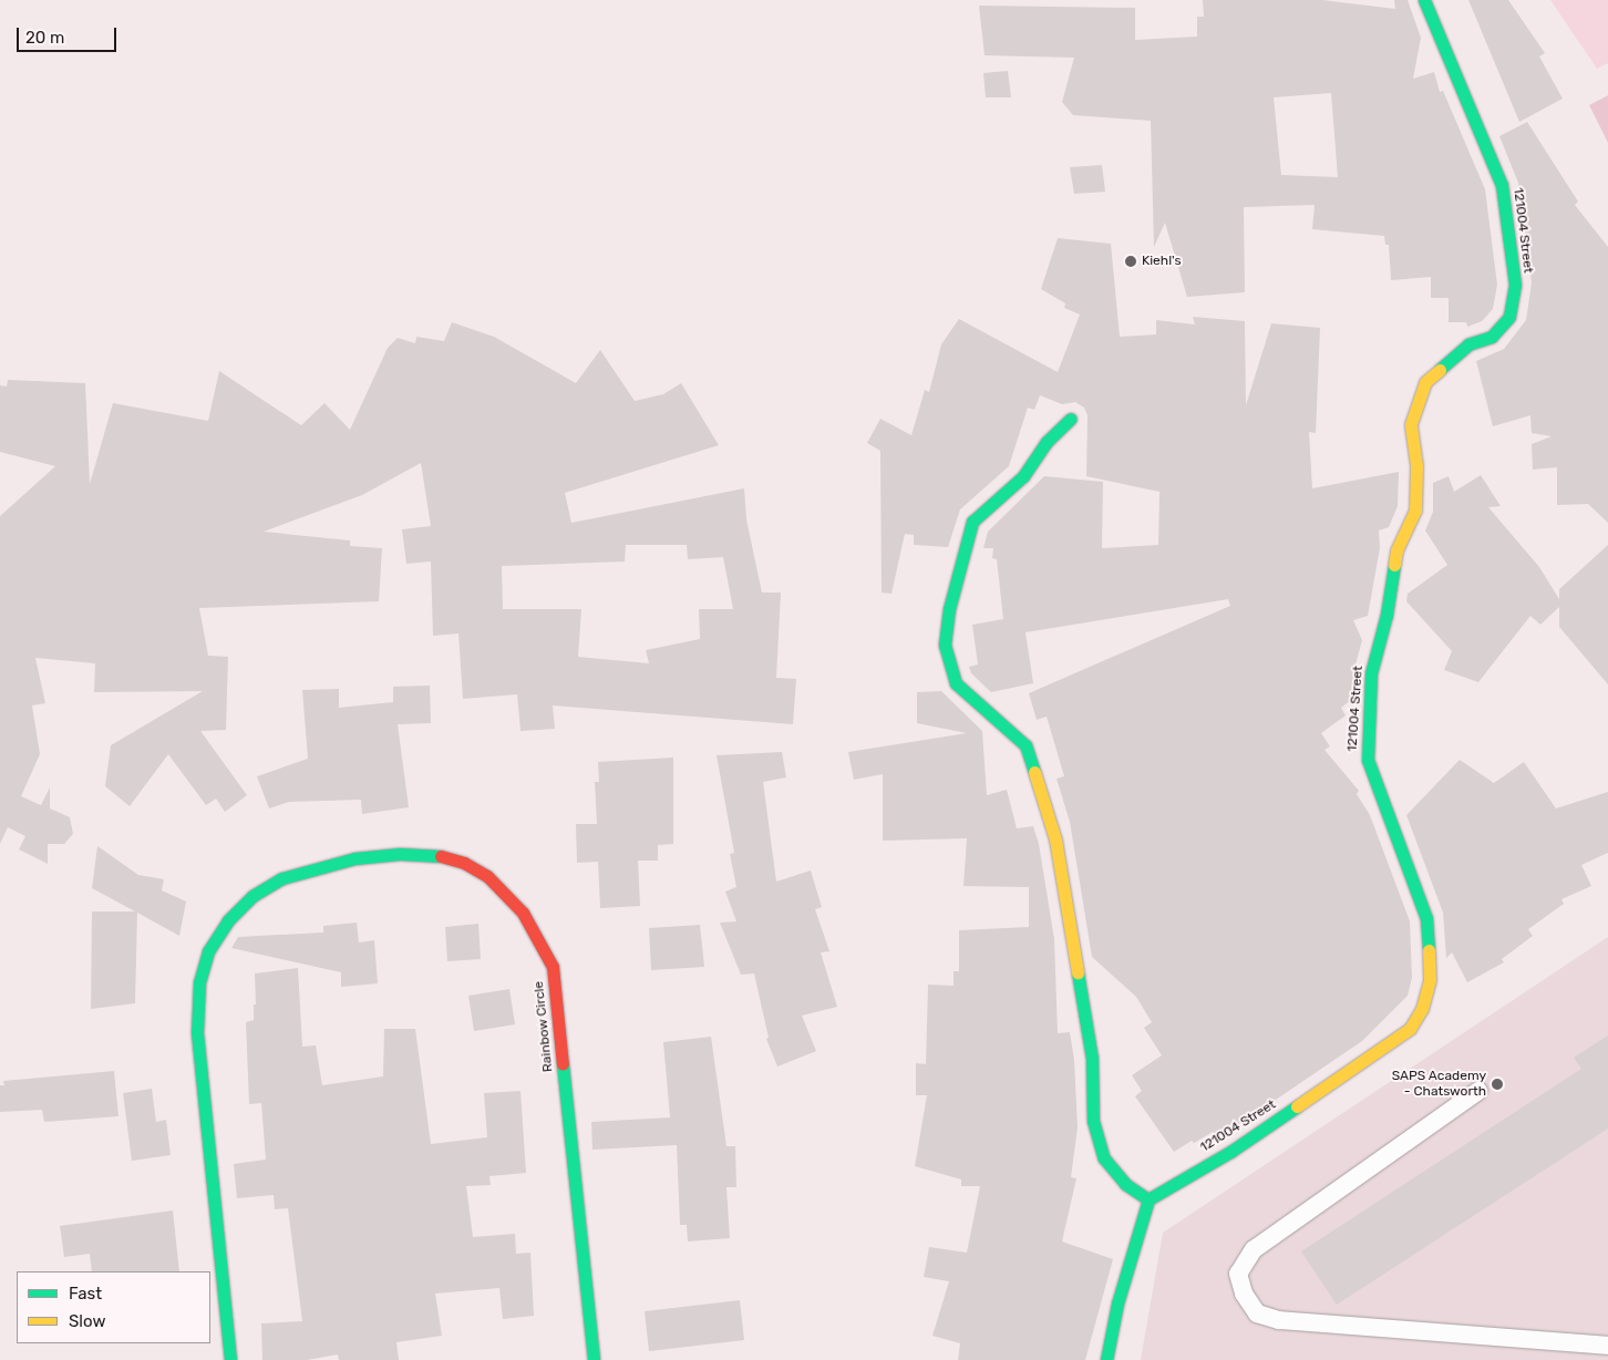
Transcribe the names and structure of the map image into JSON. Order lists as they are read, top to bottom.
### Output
{
  "streets": {
    "street": ["121004 Street", "Rainbow Circle"]
  },
  "places": ["Kiehl's", "SAPS Academy - Chatsworth"],
  "legend": ["Fast", "Slow"],
  "scale_bar": "20 m"
}
